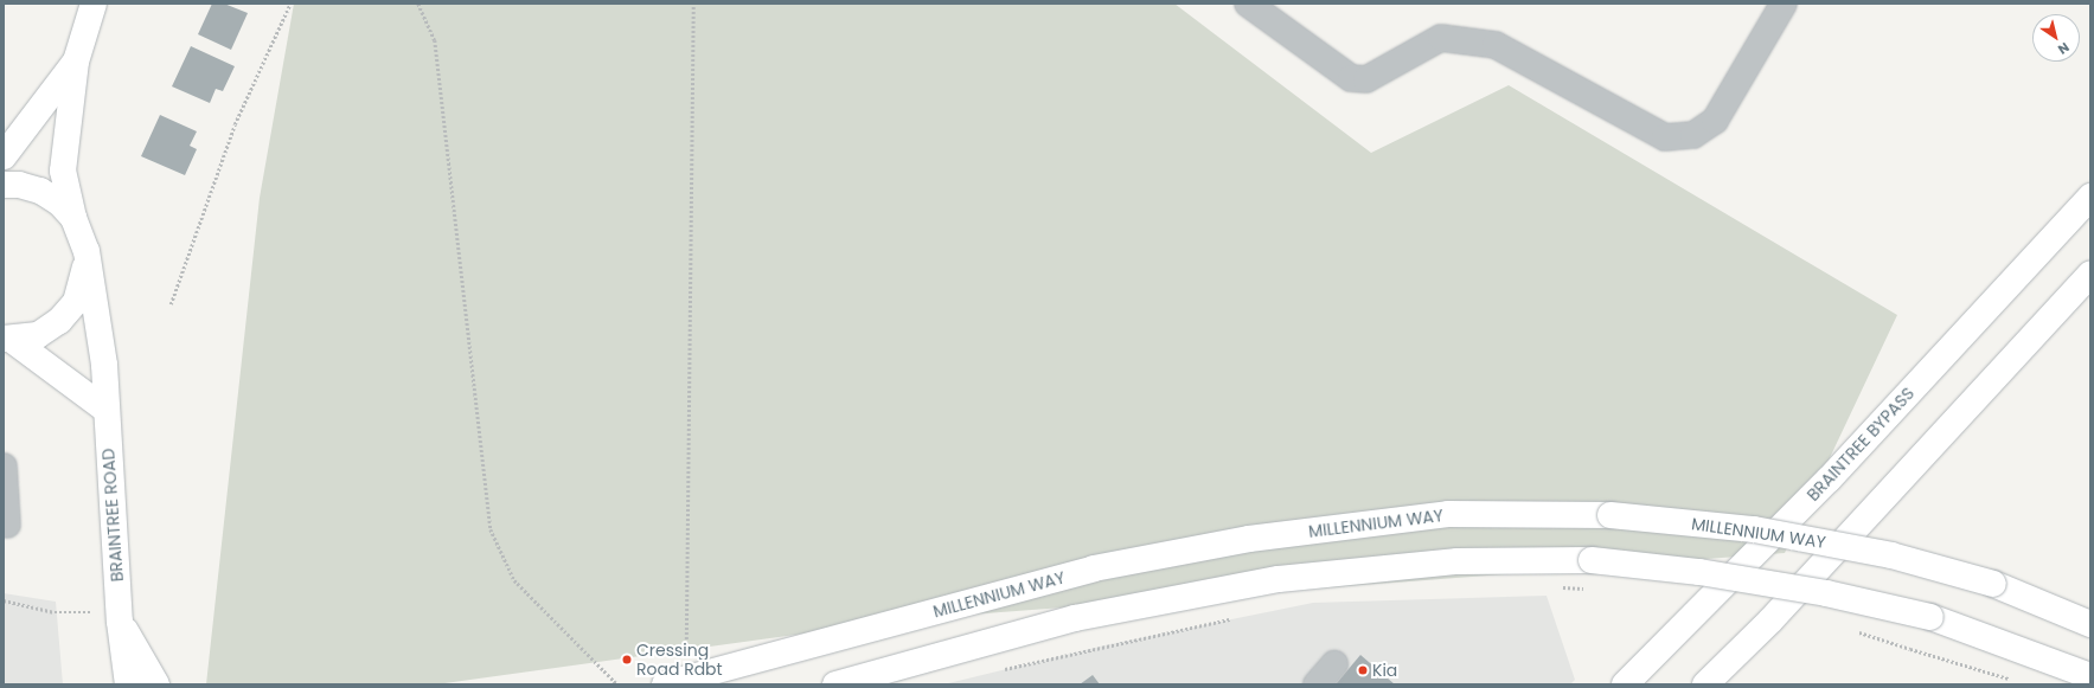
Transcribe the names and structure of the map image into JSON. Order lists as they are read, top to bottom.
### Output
{
  "streets": {
    "main road": ["BRAINTREE BYPASS", "BRAINTREE ROAD", "MILLENNIUM WAY"]
  },
  "places": ["Cressing Road Rdbt", "Kia"],
  "north": "bottom right"
}
